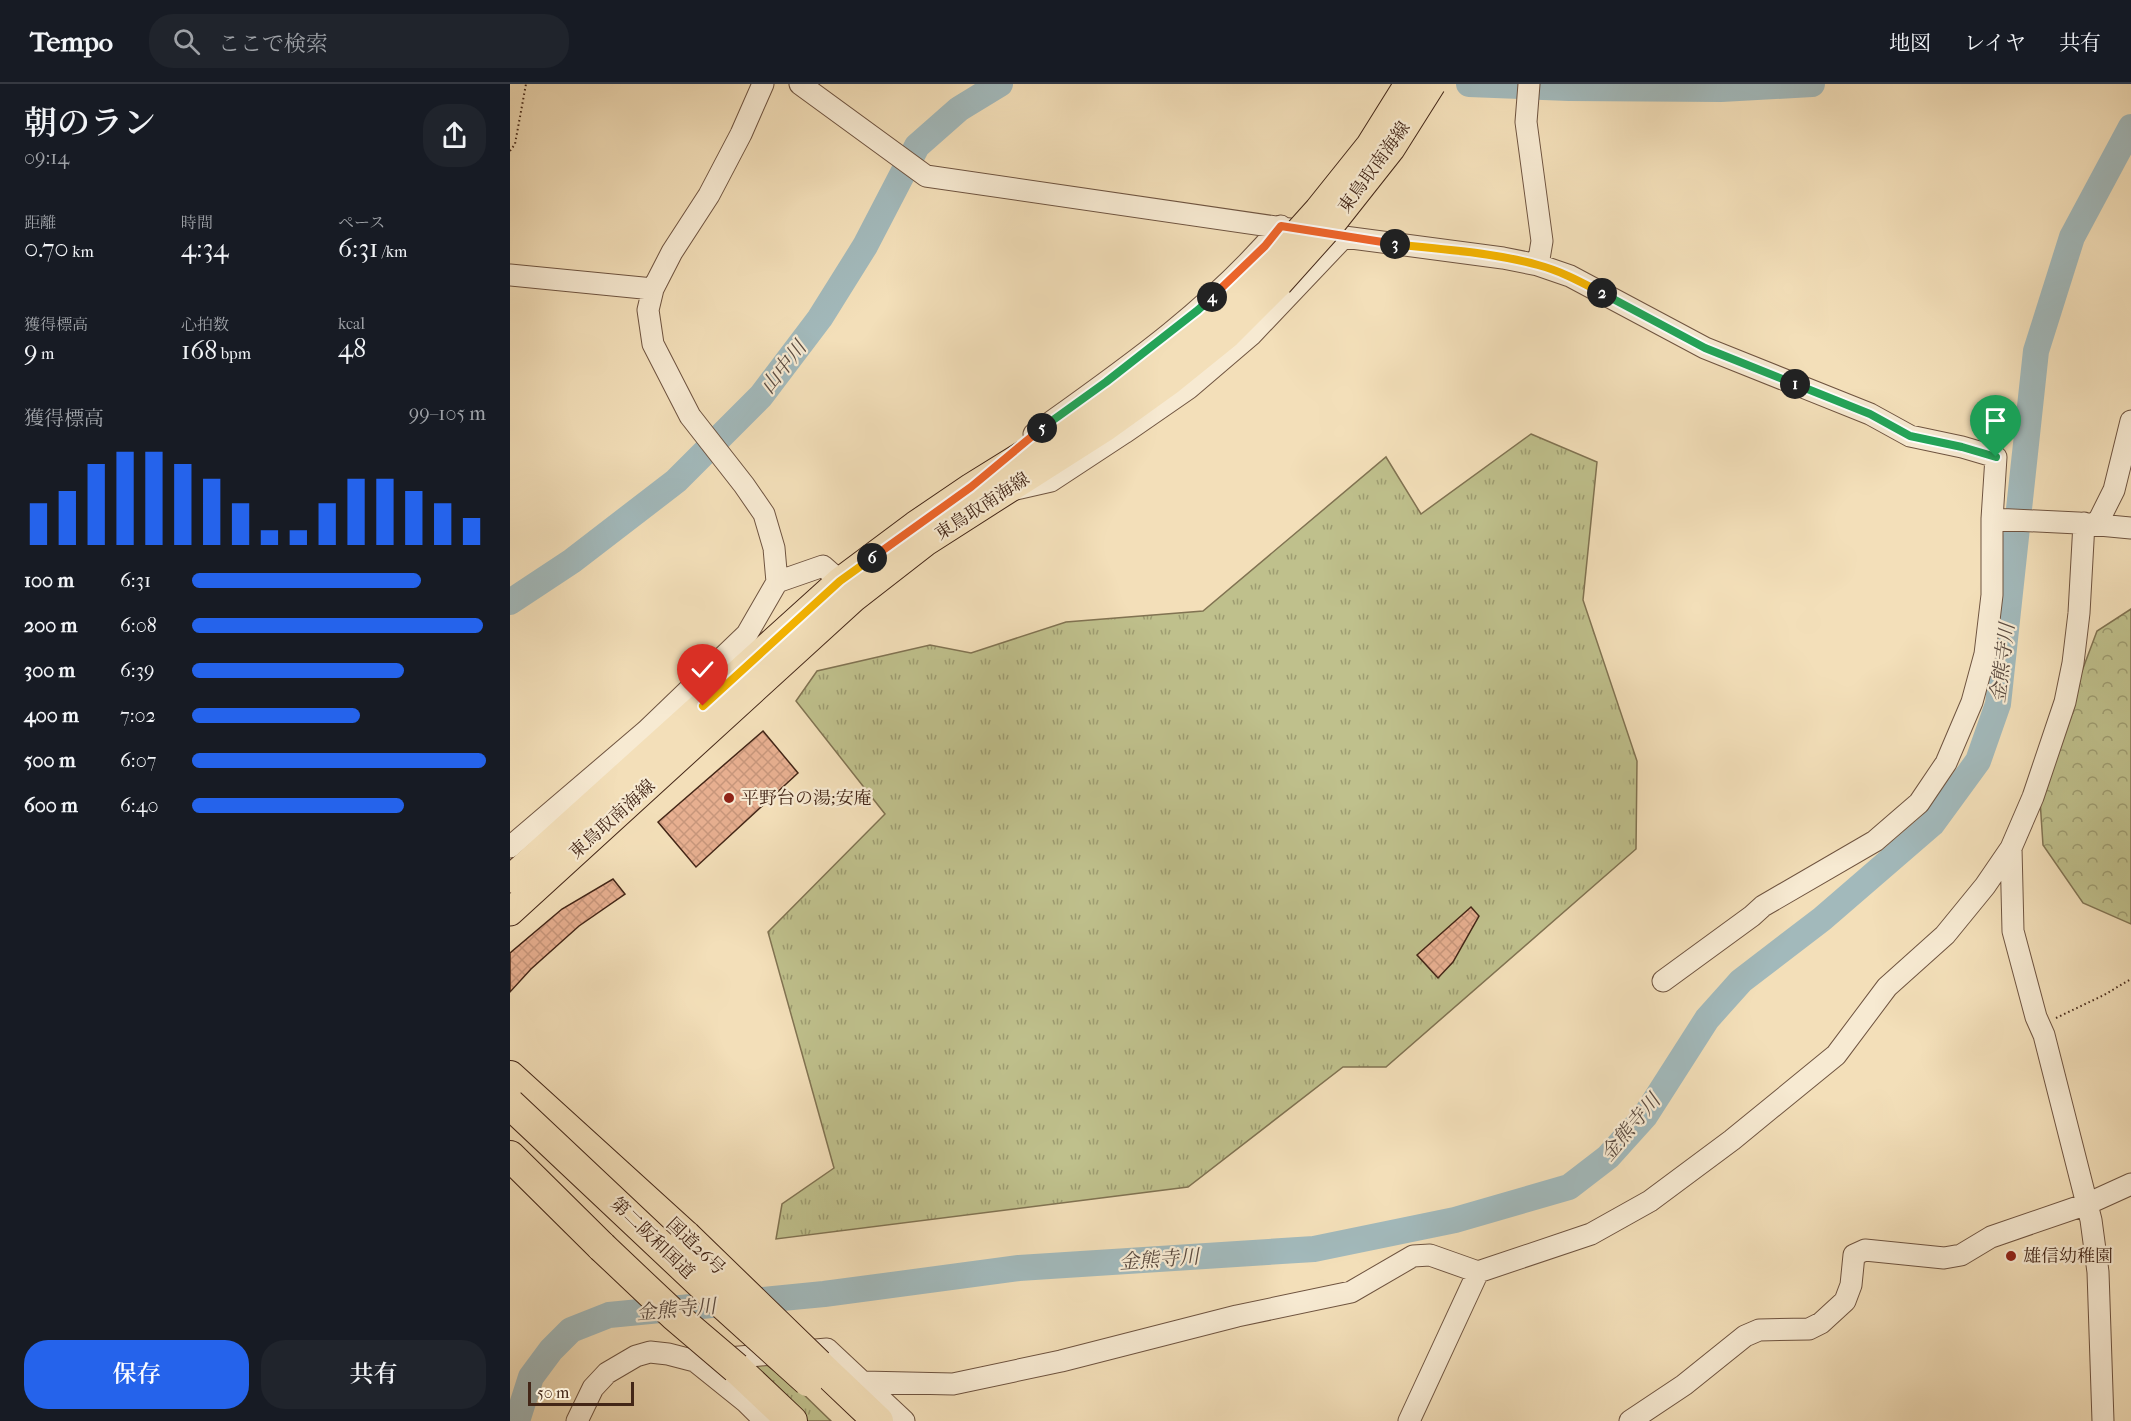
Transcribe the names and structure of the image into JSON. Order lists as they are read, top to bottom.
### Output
{
  "streets": {
    "highway": ["第二阪和国道", "国道26号"],
    "main road": ["東鳥取南海線"]
  },
  "crossings": [
    ["第二阪和国道", "国道26号"]
  ],
  "water": ["山中川", "金熊寺川"],
  "places": ["平野台の湯;安庵", "雄信幼稚園"],
  "scale_bar": "50 m",
  "page": {
    "header": "Tempo",
    "search": "ここで検索",
    "nav": ["地図", "レイヤ", "共有"],
    "heading": ["朝のラン", "09:14"],
    "stats": [
      ["距離", "0.70 km"],
      ["時間", "4:34"],
      ["ペース", "6:31 /km"],
      ["獲得標高", "9 m"],
      ["心拍数", "168 bpm"],
      ["kcal", "48"]
    ],
    "pins": [
      "3",
      "2",
      "4",
      "1",
      "5",
      "6"
    ],
    "chart": ["獲得標高", "99–105 m"],
    "list": [
      {
        "name": "100 m",
        "note": "6:31"
      },
      {
        "name": "200 m",
        "note": "6:08"
      },
      {
        "name": "300 m",
        "note": "6:39"
      },
      {
        "name": "400 m",
        "note": "7:02"
      },
      {
        "name": "500 m",
        "note": "6:07"
      },
      {
        "name": "600 m",
        "note": "6:40"
      }
    ],
    "buttons": ["保存", "共有"],
    "scale": "50 m"
  }
}
